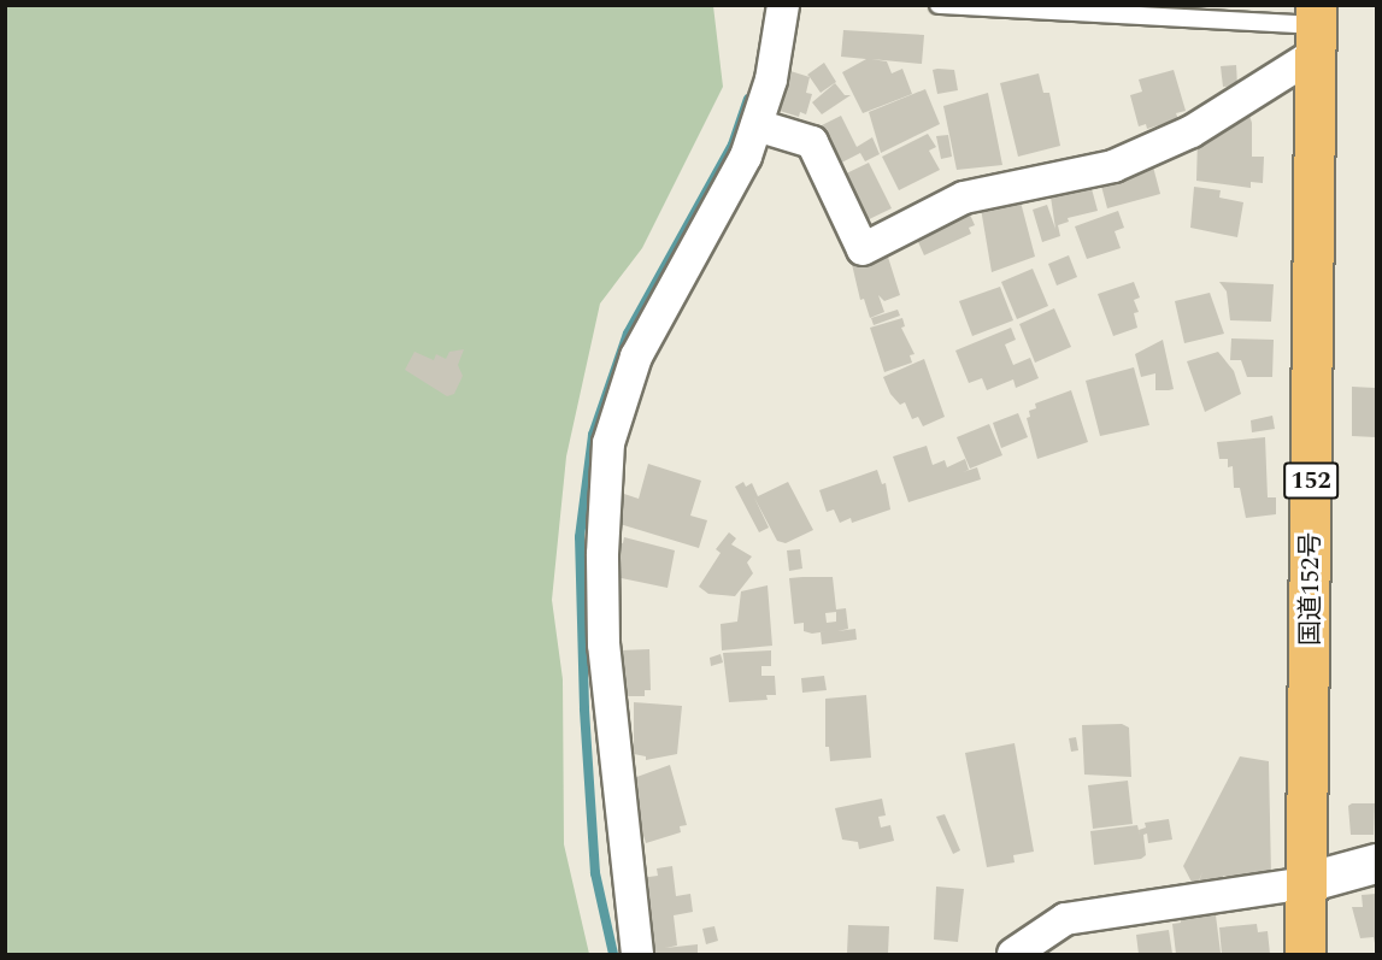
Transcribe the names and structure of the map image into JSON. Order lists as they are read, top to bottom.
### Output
{
  "streets": {
    "highway": ["152", "国道152号"]
  }
}
